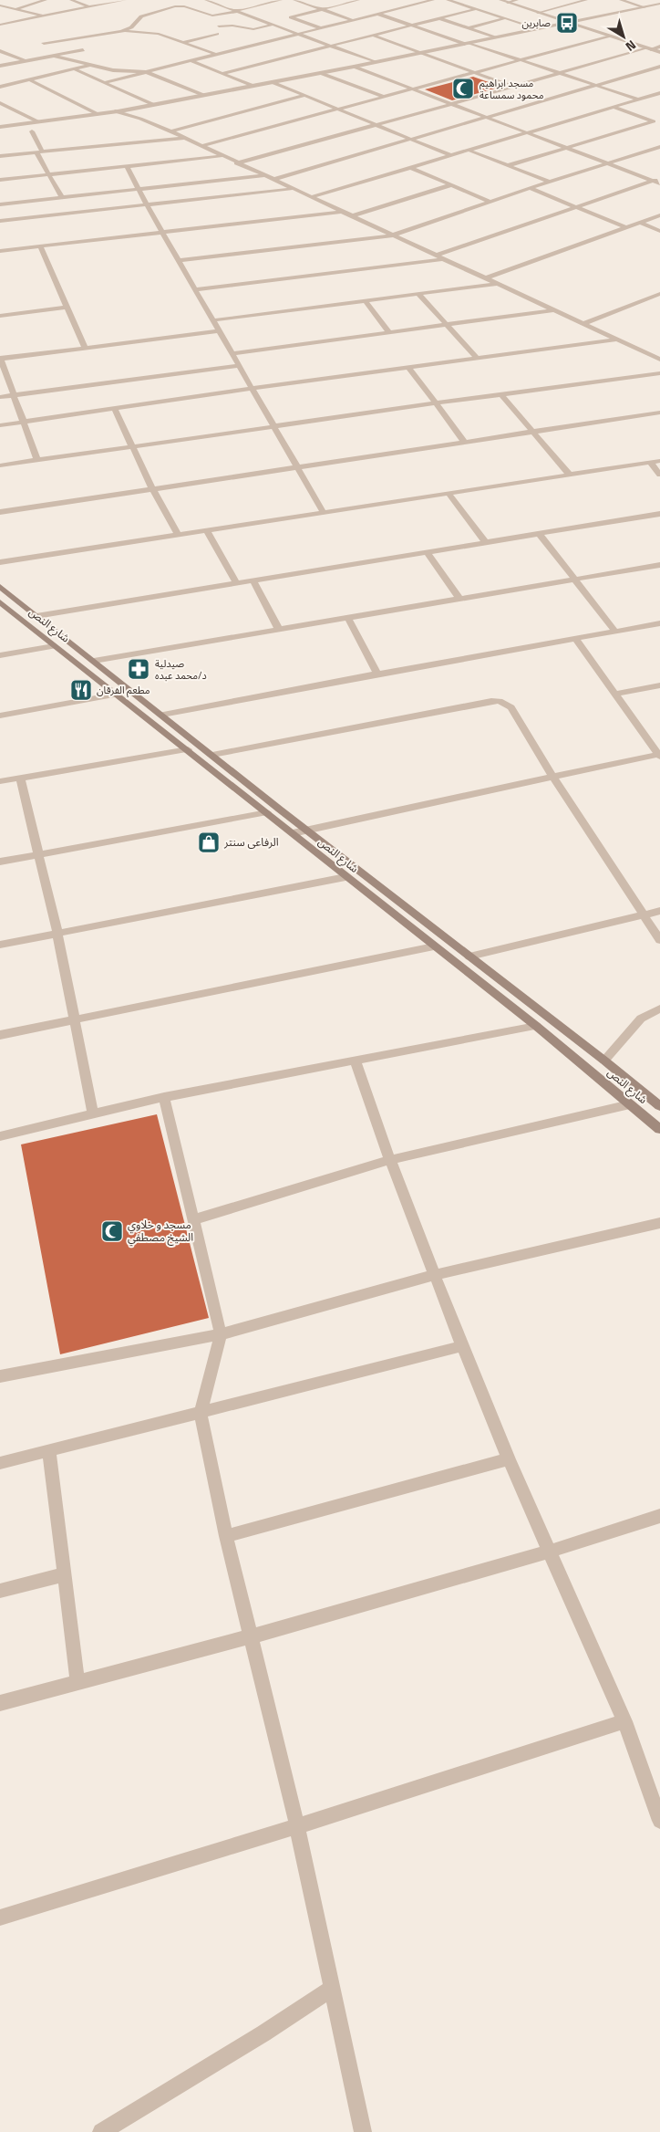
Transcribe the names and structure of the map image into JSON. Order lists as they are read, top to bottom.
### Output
{
  "streets": {
    "main road": ["شارع النص"]
  },
  "places": {
    "bus stop": ["صابرين"],
    "mosque": ["مسجد ابراهيم محمود سمساعة", "مسجد و خلاوي الشيخ مصطفي"],
    "pharmacy": ["صيدلية د/محمد عبده"],
    "restaurant": ["مطعم الفرقان"],
    "shop": ["الرفاعى سنتر"]
  },
  "north": "bottom right"
}
